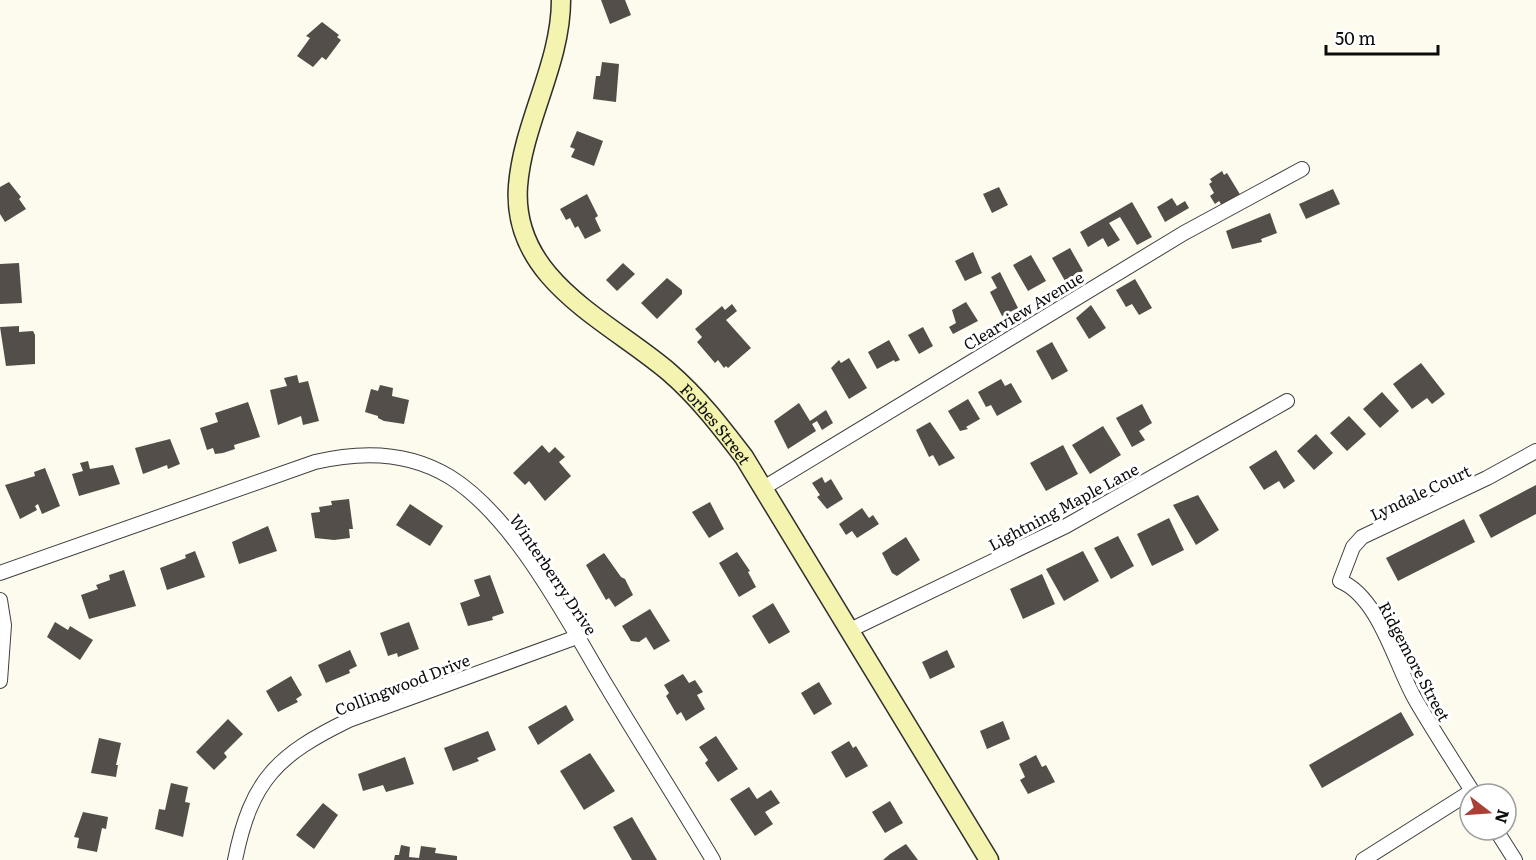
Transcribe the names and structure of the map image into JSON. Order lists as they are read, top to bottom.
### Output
{
  "streets": {
    "street": [
      "Clearview Avenue",
      "Forbes Street",
      "Lyndale Court",
      "Lightning Maple Lane",
      "Winterberry Drive",
      "Ridgemore Street",
      "Collingwood Drive"
    ]
  },
  "crossings": [
    ["Clearview Avenue", "Forbes Street"],
    ["Forbes Street", "Lightning Maple Lane"],
    ["Lyndale Court", "Ridgemore Street"],
    ["Winterberry Drive", "Collingwood Drive"]
  ],
  "scale_bar": "50 m",
  "north": "right"
}
